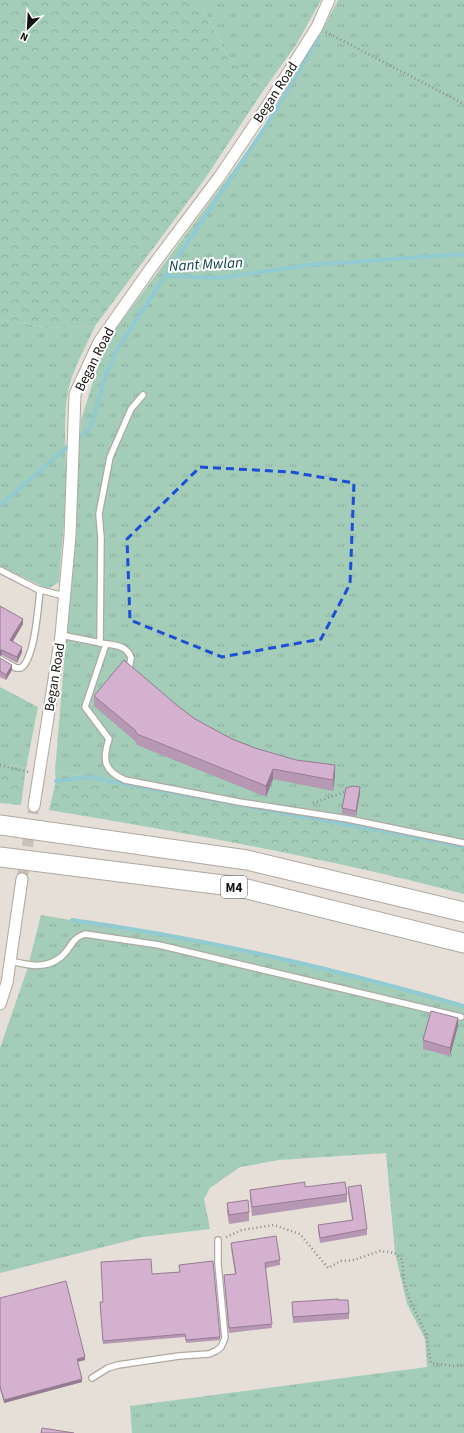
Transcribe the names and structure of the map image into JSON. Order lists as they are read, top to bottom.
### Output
{
  "streets": {
    "highway": ["M4"],
    "street": ["Began Road"]
  },
  "water": ["Nant Mwlan"],
  "north": "bottom left"
}
